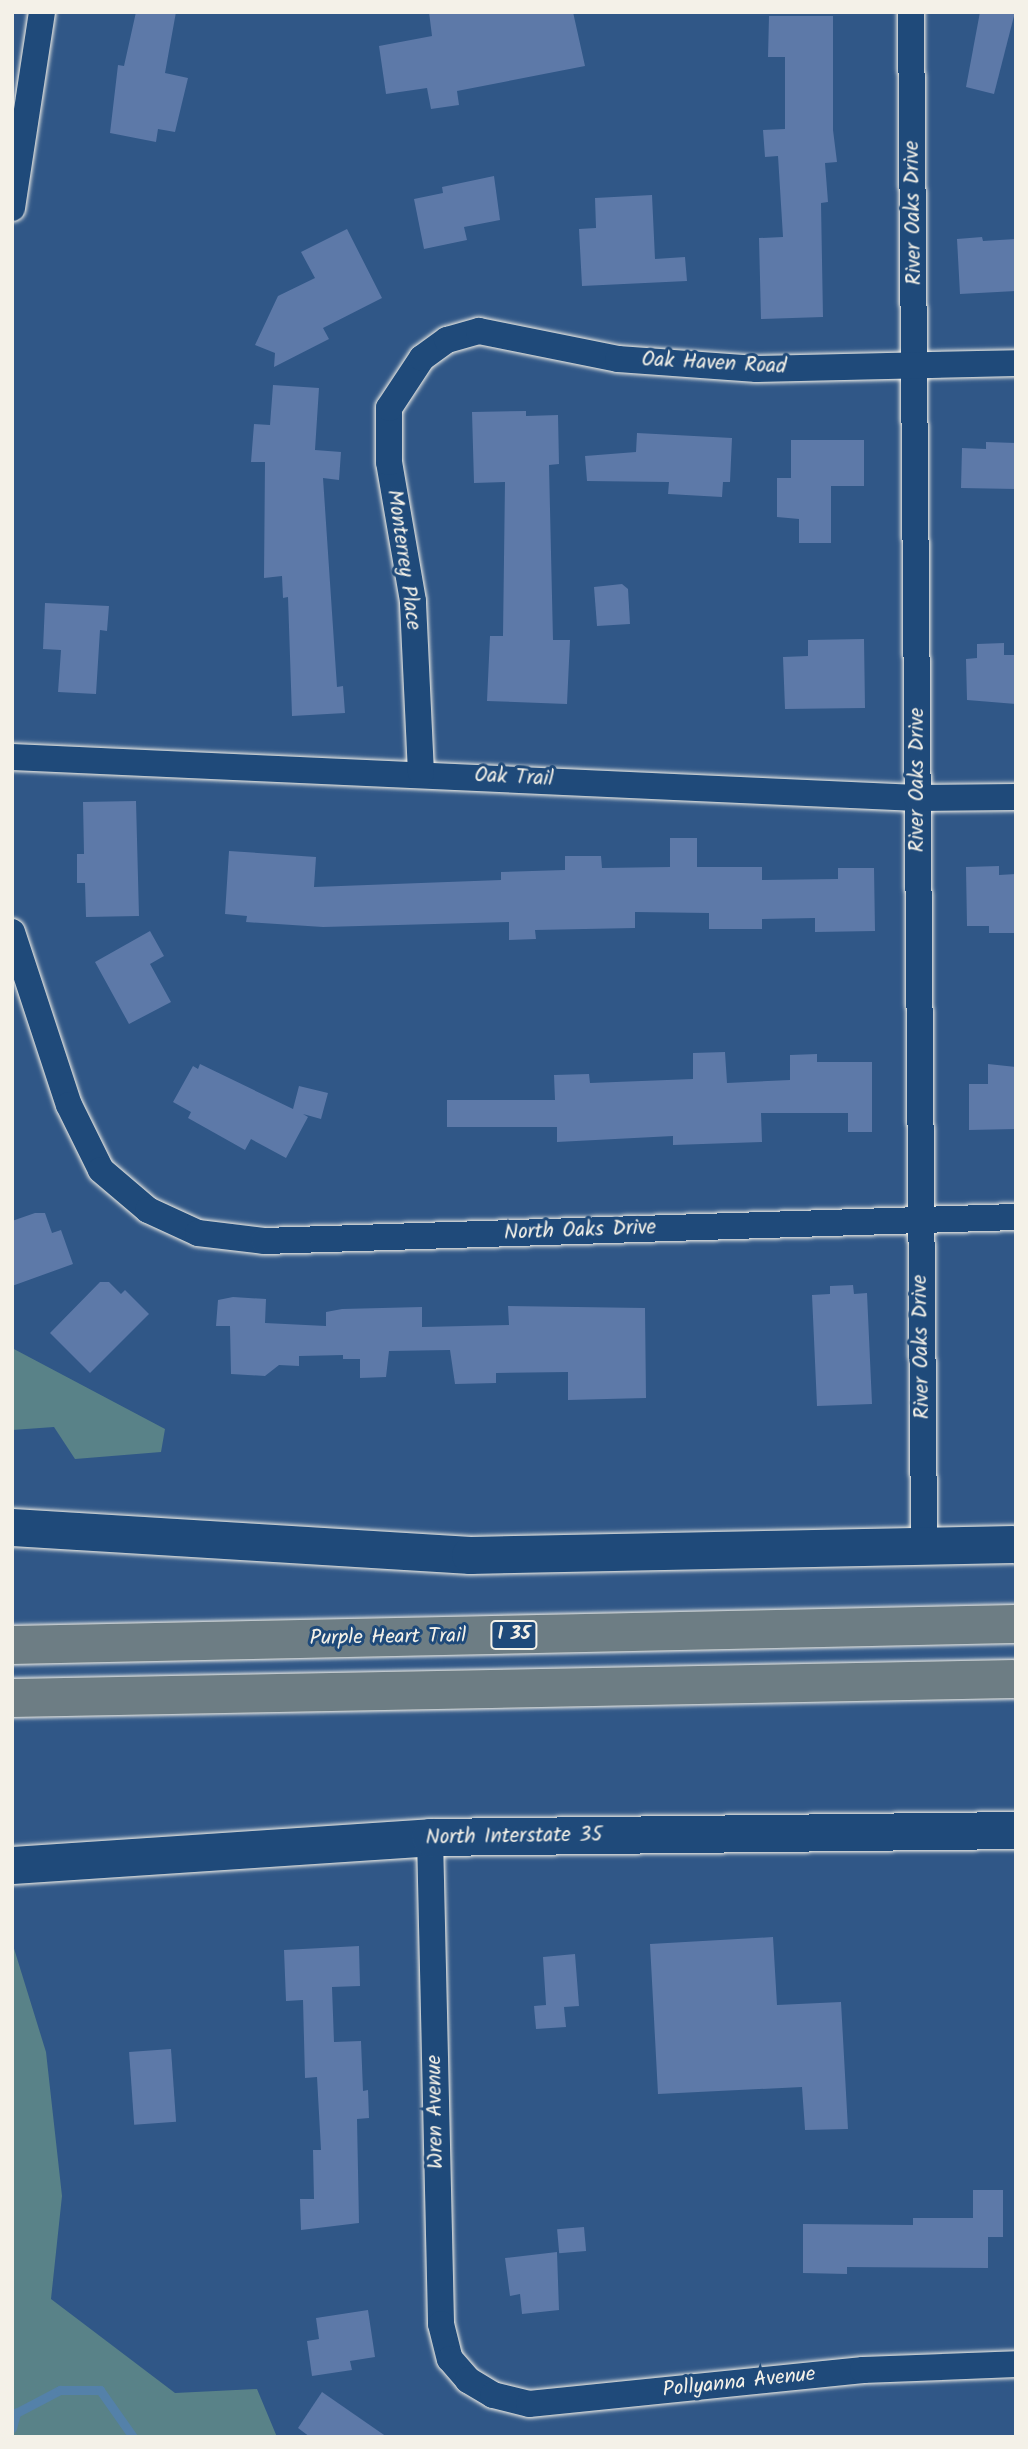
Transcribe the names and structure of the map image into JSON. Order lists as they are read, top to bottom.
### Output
{
  "streets": {
    "highway": ["I 35", "Purple Heart Trail"],
    "main road": ["North Interstate 35"],
    "street": [
      "River Oaks Drive",
      "Oak Haven Road",
      "Monterrey Place",
      "Oak Trail",
      "North Oaks Drive",
      "Wren Avenue",
      "Pollyanna Avenue"
    ]
  },
  "crossings": [
    ["River Oaks Drive", "Oak Haven Road"],
    ["River Oaks Drive", "Oak Trail"],
    ["River Oaks Drive", "North Oaks Drive"],
    ["Oak Haven Road", "Monterrey Place"],
    ["Monterrey Place", "Oak Trail"],
    ["North Interstate 35", "Wren Avenue"],
    ["Wren Avenue", "Pollyanna Avenue"]
  ]
}
